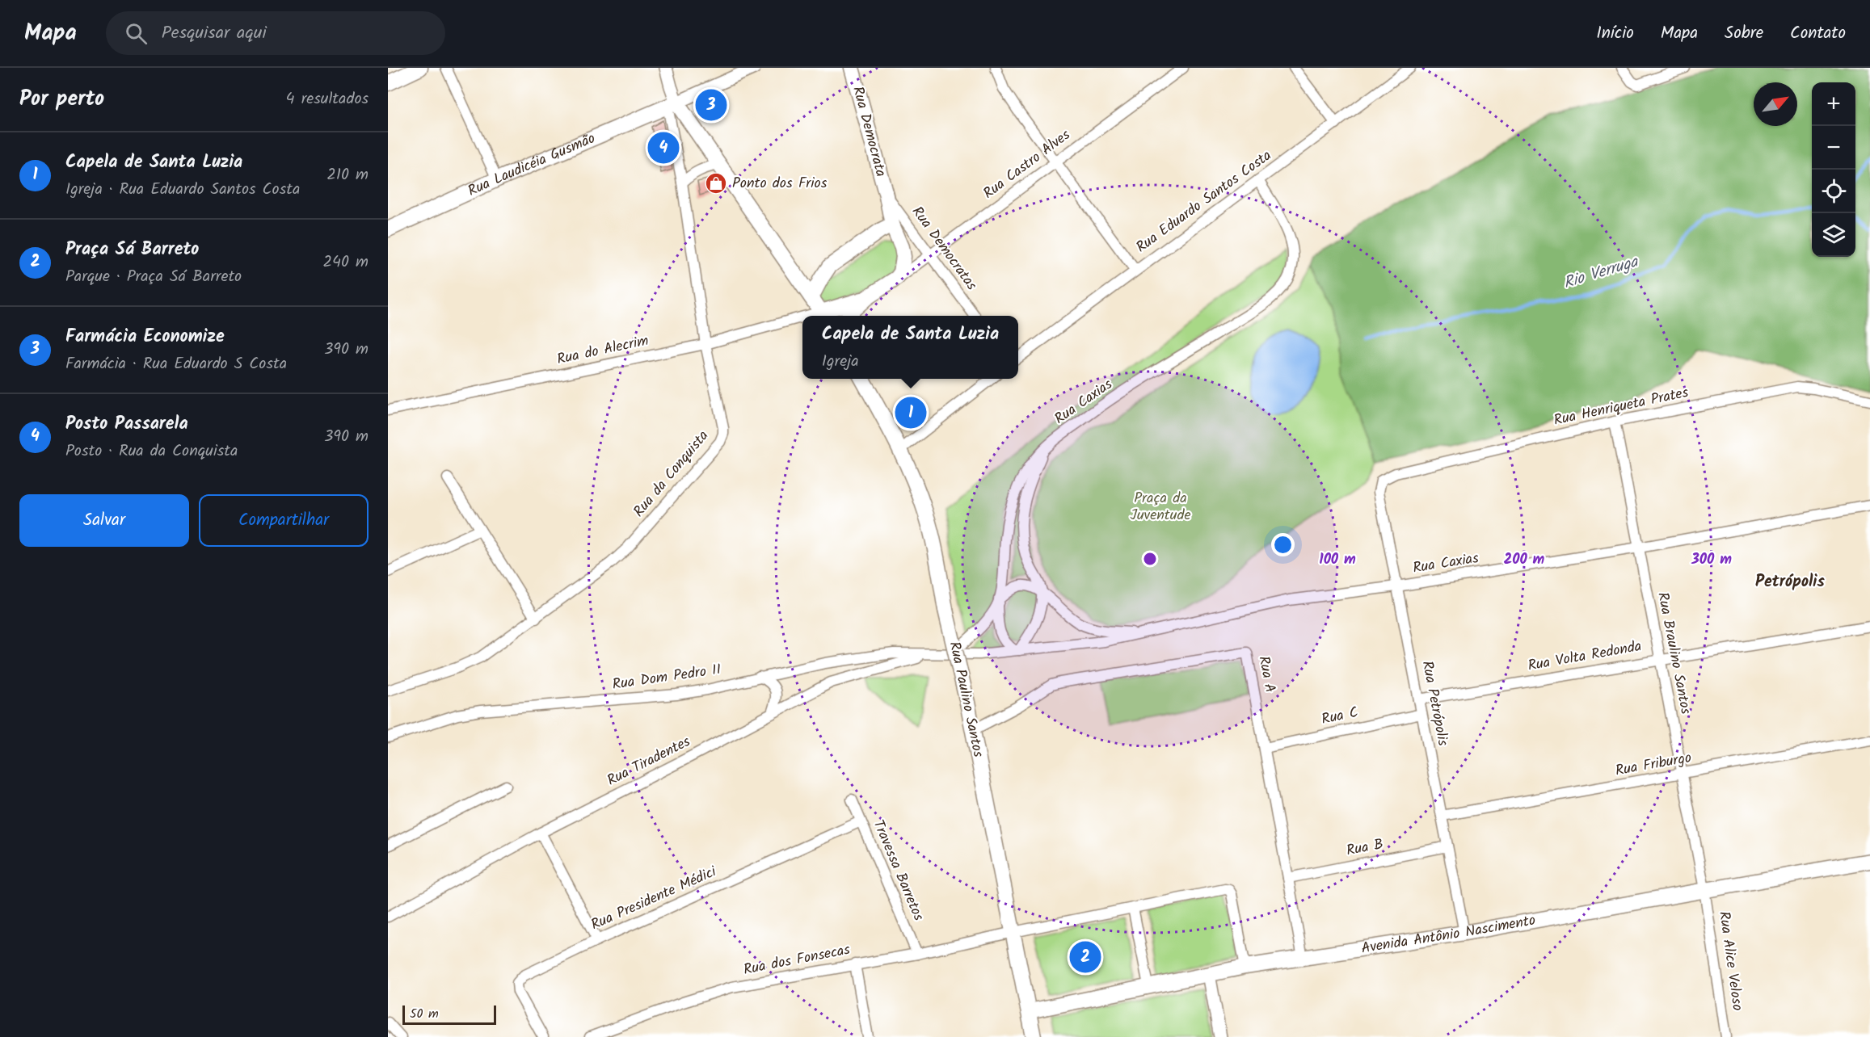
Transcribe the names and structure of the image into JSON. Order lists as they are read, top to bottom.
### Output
{
  "streets": {
    "main road": [
      "Rua Democrata",
      "Rua Laudicéia Gusmão",
      "Rua Paulino Santos",
      "Avenida Antônio Nascimento"
    ],
    "street": [
      "Rua Castro Alves",
      "Rua Eduardo Santos Costa",
      "Rua Democratas",
      "Rua do Alecrim",
      "Rua Caxias",
      "Rua Henriqueta Prates",
      "Rua da Conquista",
      "Rua Braulino Santos",
      "Rua Volta Redonda",
      "Rua A",
      "Rua Dom Pedro II",
      "Rua Petrópolis",
      "Rua C",
      "Rua Tiradentes",
      "Rua Friburgo",
      "Rua B",
      "Travessa Barretos",
      "Rua Presidente Médici",
      "Rua dos Fonsecas",
      "Rua Alice Veloso"
    ]
  },
  "crossings": [
    ["Rua Democrata", "Rua Castro Alves"],
    ["Rua Democrata", "Rua Democratas"],
    ["Rua Laudicéia Gusmão", "Rua da Conquista"],
    ["Rua Castro Alves", "Rua Democratas"],
    ["Rua Eduardo Santos Costa", "Rua Caxias"],
    ["Rua do Alecrim", "Rua da Conquista"],
    ["Rua Caxias", "Rua Braulino Santos"],
    ["Rua Caxias", "Rua Dom Pedro II"],
    ["Rua Caxias", "Rua Petrópolis"],
    ["Rua Henriqueta Prates", "Rua Braulino Santos"],
    ["Rua Henriqueta Prates", "Rua Petrópolis"],
    ["Rua Braulino Santos", "Rua Volta Redonda"],
    ["Rua Braulino Santos", "Rua Friburgo"],
    ["Rua Braulino Santos", "Avenida Antônio Nascimento"],
    ["Rua Braulino Santos", "Rua Alice Veloso"],
    ["Rua Volta Redonda", "Rua Petrópolis"],
    ["Rua A", "Rua Paulino Santos"],
    ["Rua A", "Rua C"],
    ["Rua A", "Rua B"],
    ["Rua A", "Avenida Antônio Nascimento"],
    ["Rua Dom Pedro II", "Rua Tiradentes"],
    ["Rua Paulino Santos", "Avenida Antônio Nascimento"],
    ["Rua Paulino Santos", "Rua dos Fonsecas"],
    ["Rua Petrópolis", "Rua C"],
    ["Rua Petrópolis", "Rua Friburgo"],
    ["Rua Petrópolis", "Rua B"],
    ["Rua Petrópolis", "Avenida Antônio Nascimento"],
    ["Travessa Barretos", "Rua Presidente Médici"],
    ["Travessa Barretos", "Rua dos Fonsecas"],
    ["Avenida Antônio Nascimento", "Rua dos Fonsecas"],
    ["Avenida Antônio Nascimento", "Rua Alice Veloso"]
  ],
  "districts": ["Petrópolis"],
  "water": ["Rio Verruga"],
  "parks": ["Praça da Juventude"],
  "places": {
    "shop": ["Ponto dos Frios"]
  },
  "scale_bar": "50 m",
  "north": "top right",
  "page": {
    "header": "Mapa",
    "search": "Pesquisar aqui",
    "nav": [
      "Início",
      "Mapa",
      "Sobre",
      "Contato"
    ],
    "heading": ["Por perto", "4 resultados"],
    "map_buttons": ["+", "−"],
    "pins": [
      "3",
      "4",
      "1",
      "2"
    ],
    "list": [
      {
        "mark": "1",
        "name": "Capela de Santa Luzia",
        "note": "Igreja · Rua Eduardo Santos Costa",
        "value": "210 m"
      },
      {
        "mark": "2",
        "name": "Praça Sá Barreto",
        "note": "Parque · Praça Sá Barreto",
        "value": "240 m"
      },
      {
        "mark": "3",
        "name": "Farmácia Economize",
        "note": "Farmácia · Rua Eduardo S Costa",
        "value": "390 m"
      },
      {
        "mark": "4",
        "name": "Posto Passarela",
        "note": "Posto · Rua da Conquista",
        "value": "390 m"
      }
    ],
    "popup": ["Capela de Santa Luzia", "Igreja"],
    "buttons": ["Salvar", "Compartilhar"],
    "scale": "50 m"
  },
  "rings": ["100 m", "200 m", "300 m"]
}
